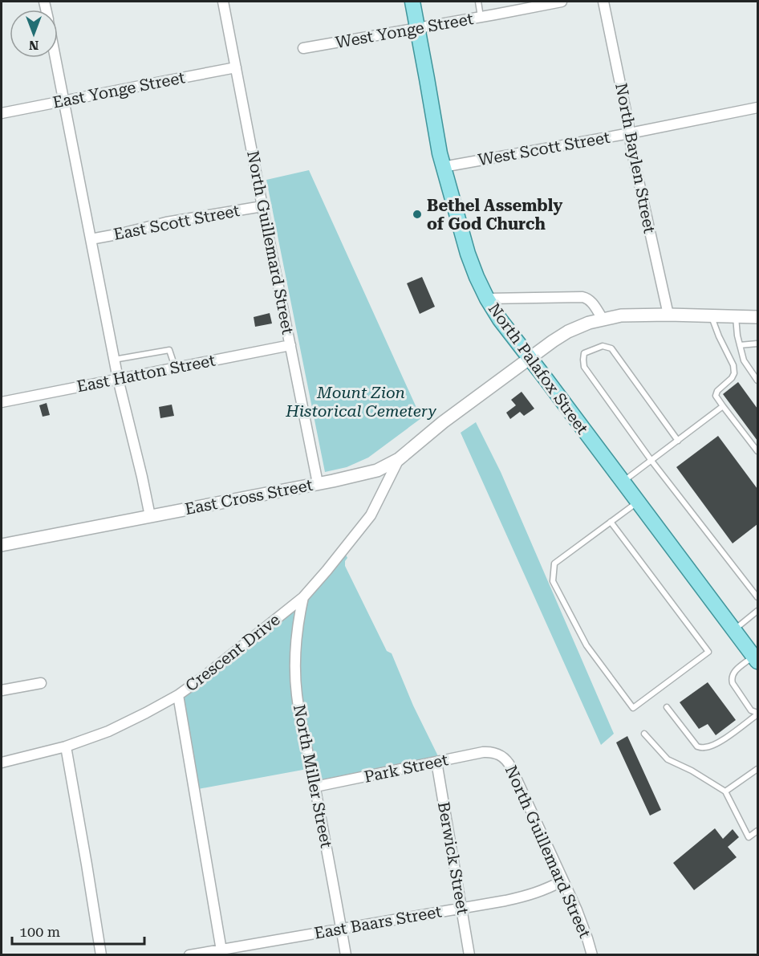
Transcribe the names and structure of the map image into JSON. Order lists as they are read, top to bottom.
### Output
{
  "streets": {
    "main road": ["North Palafox Street"],
    "street": [
      "West Yonge Street",
      "East Yonge Street",
      "West Scott Street",
      "North Baylen Street",
      "East Scott Street",
      "North Guillemard Street",
      "East Hatton Street",
      "East Cross Street",
      "Crescent Drive",
      "Park Street",
      "North Miller Street",
      "Berwick Street",
      "East Baars Street"
    ]
  },
  "crossings": [
    ["West Yonge Street", "North Palafox Street"],
    ["East Yonge Street", "North Guillemard Street"],
    ["West Scott Street", "North Baylen Street"],
    ["West Scott Street", "North Palafox Street"],
    ["North Baylen Street", "East Cross Street"],
    ["East Scott Street", "North Guillemard Street"],
    ["North Guillemard Street", "East Hatton Street"],
    ["North Guillemard Street", "East Cross Street"],
    ["North Guillemard Street", "Park Street"],
    ["North Guillemard Street", "East Baars Street"],
    ["North Palafox Street", "East Cross Street"],
    ["East Cross Street", "Crescent Drive"],
    ["Crescent Drive", "North Miller Street"],
    ["Park Street", "North Miller Street"],
    ["Park Street", "Berwick Street"],
    ["North Miller Street", "East Baars Street"],
    ["Berwick Street", "East Baars Street"]
  ],
  "parks": ["Mount Zion Historical Cemetery"],
  "places": ["Bethel Assembly of God Church"],
  "scale_bar": "100 m",
  "north": "bottom"
}
